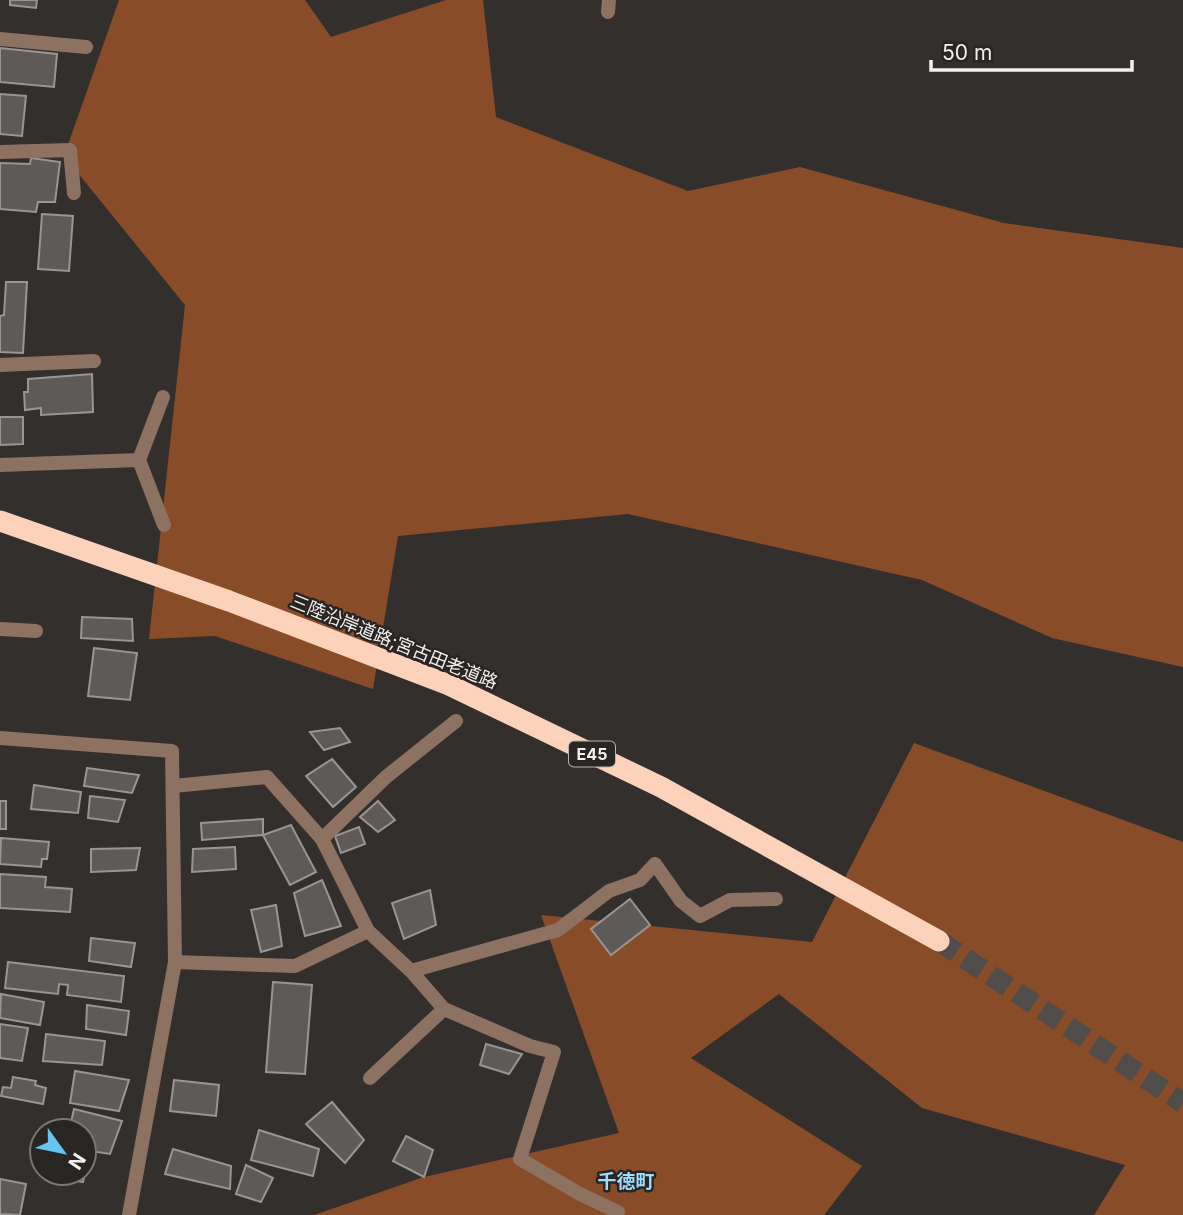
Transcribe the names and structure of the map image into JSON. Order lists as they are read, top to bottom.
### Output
{
  "streets": {
    "highway": ["三陸沿岸道路;宮古田老道路", "E45"]
  },
  "districts": ["千徳町"],
  "scale_bar": "50 m",
  "north": "bottom right"
}
